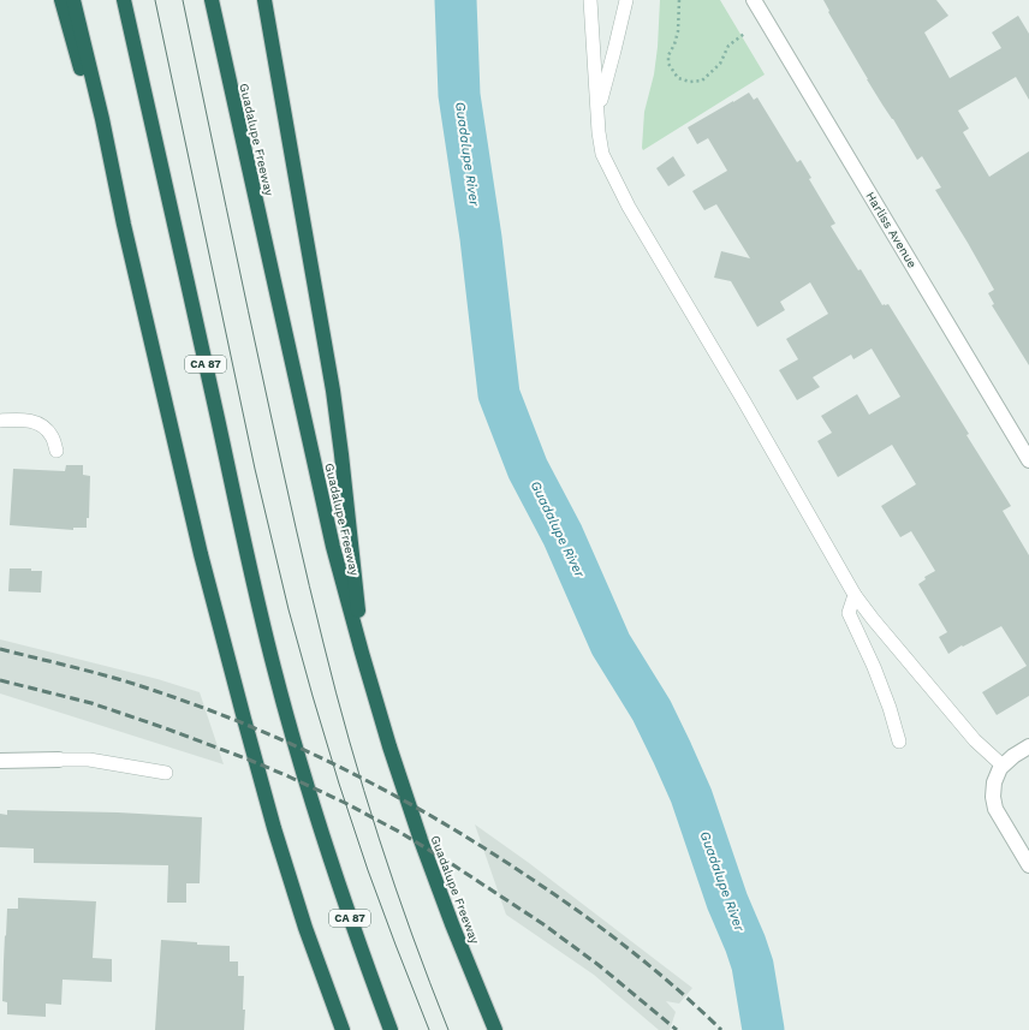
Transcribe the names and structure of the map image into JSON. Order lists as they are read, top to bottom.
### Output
{
  "streets": {
    "highway": ["Guadalupe Freeway", "CA 87"],
    "street": ["Harliss Avenue"]
  },
  "water": ["Guadalupe River"]
}
